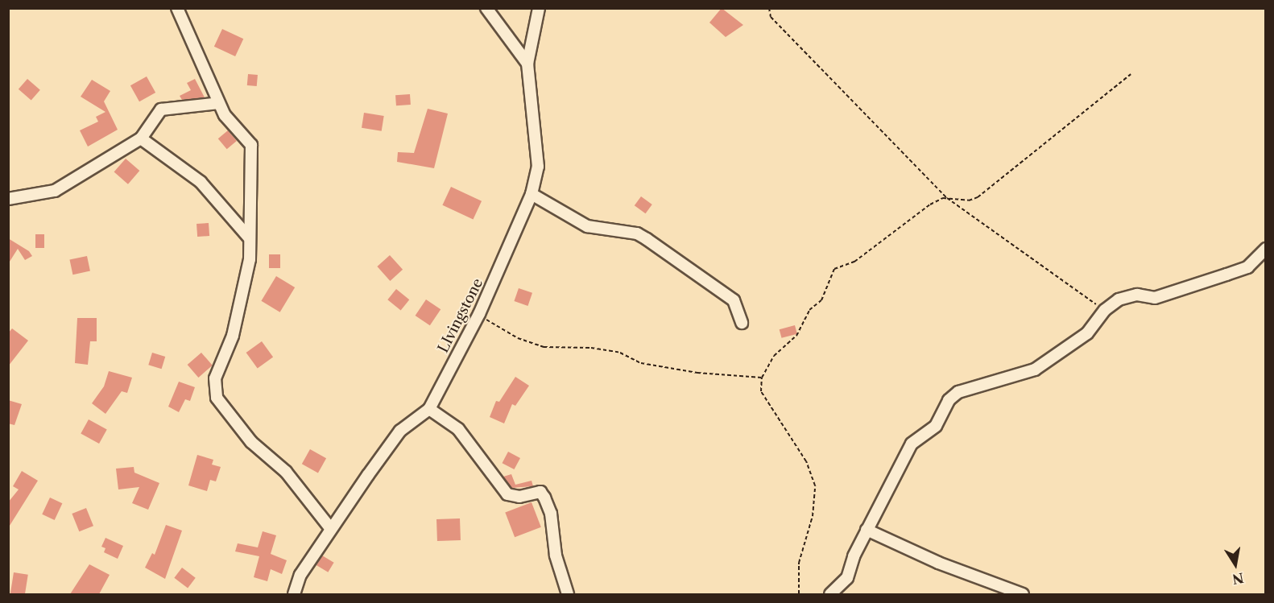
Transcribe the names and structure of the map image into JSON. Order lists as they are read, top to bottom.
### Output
{
  "streets": {
    "street": ["LIvingstone"]
  },
  "north": "bottom"
}
